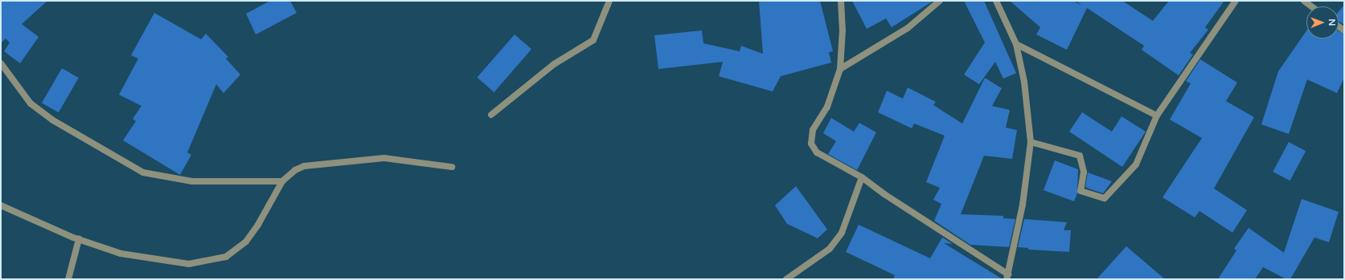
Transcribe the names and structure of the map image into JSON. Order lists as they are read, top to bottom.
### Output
{
  "north": "right"
}
